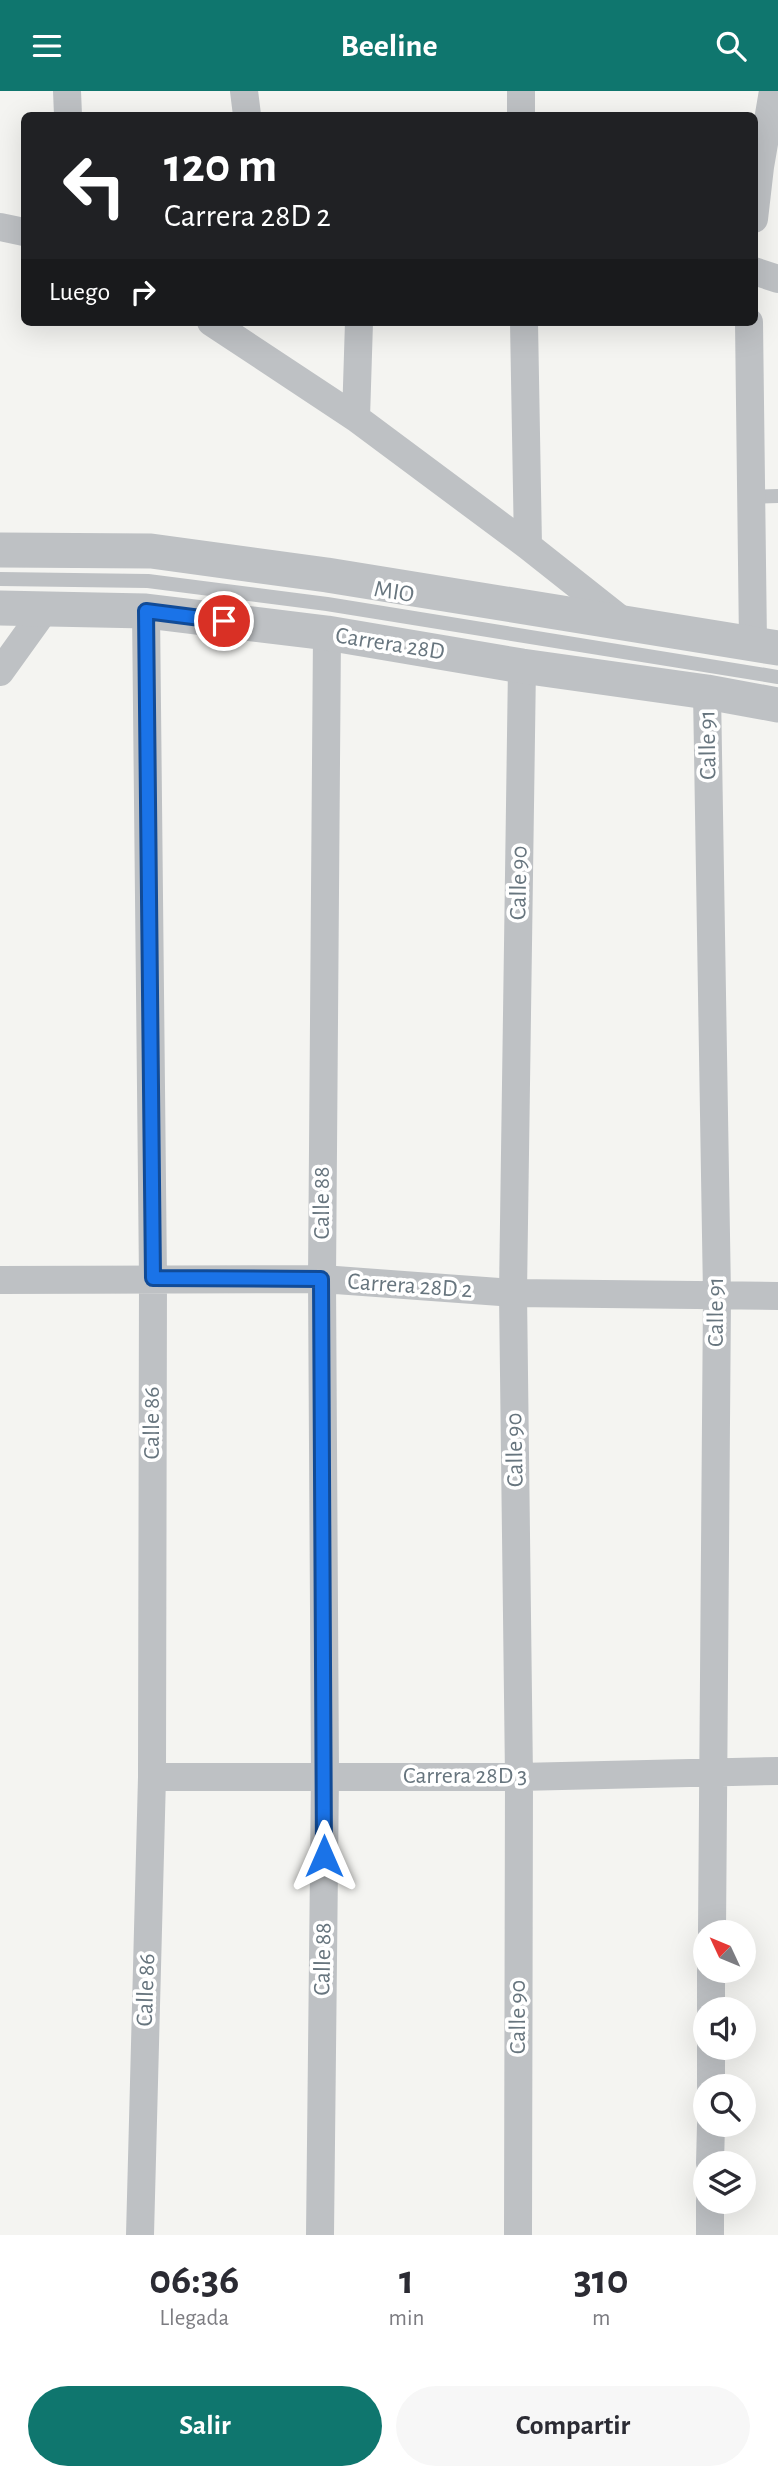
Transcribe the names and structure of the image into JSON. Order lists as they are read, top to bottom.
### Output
{
  "streets": {
    "street": [
      "Carrera 28D",
      "Calle 91",
      "Calle 90",
      "Calle 88",
      "Carrera 28D 2",
      "Calle 86",
      "Carrera 28D 3"
    ],
    "lane": ["MIO"]
  },
  "crossings": [
    ["Carrera 28D", "Calle 91"],
    ["Carrera 28D", "Calle 90"],
    ["Carrera 28D", "Calle 88"],
    ["Carrera 28D", "Calle 86"],
    ["Calle 91", "Carrera 28D 2"],
    ["Calle 91", "Carrera 28D 3"],
    ["Calle 90", "Carrera 28D 2"],
    ["Calle 90", "Carrera 28D 3"],
    ["Calle 88", "Carrera 28D 2"],
    ["Calle 88", "Carrera 28D 3"],
    ["Carrera 28D 2", "Calle 86"],
    ["Calle 86", "Carrera 28D 3"]
  ],
  "north": "top left",
  "page": {
    "header": "Beeline",
    "turn": ["120 m", "Carrera 28D 2"],
    "then": "Luego",
    "eta": [
      "06:36",
      "Llegada",
      "1",
      "min",
      "310",
      "m"
    ],
    "buttons": ["Salir", "Compartir"]
  }
}
